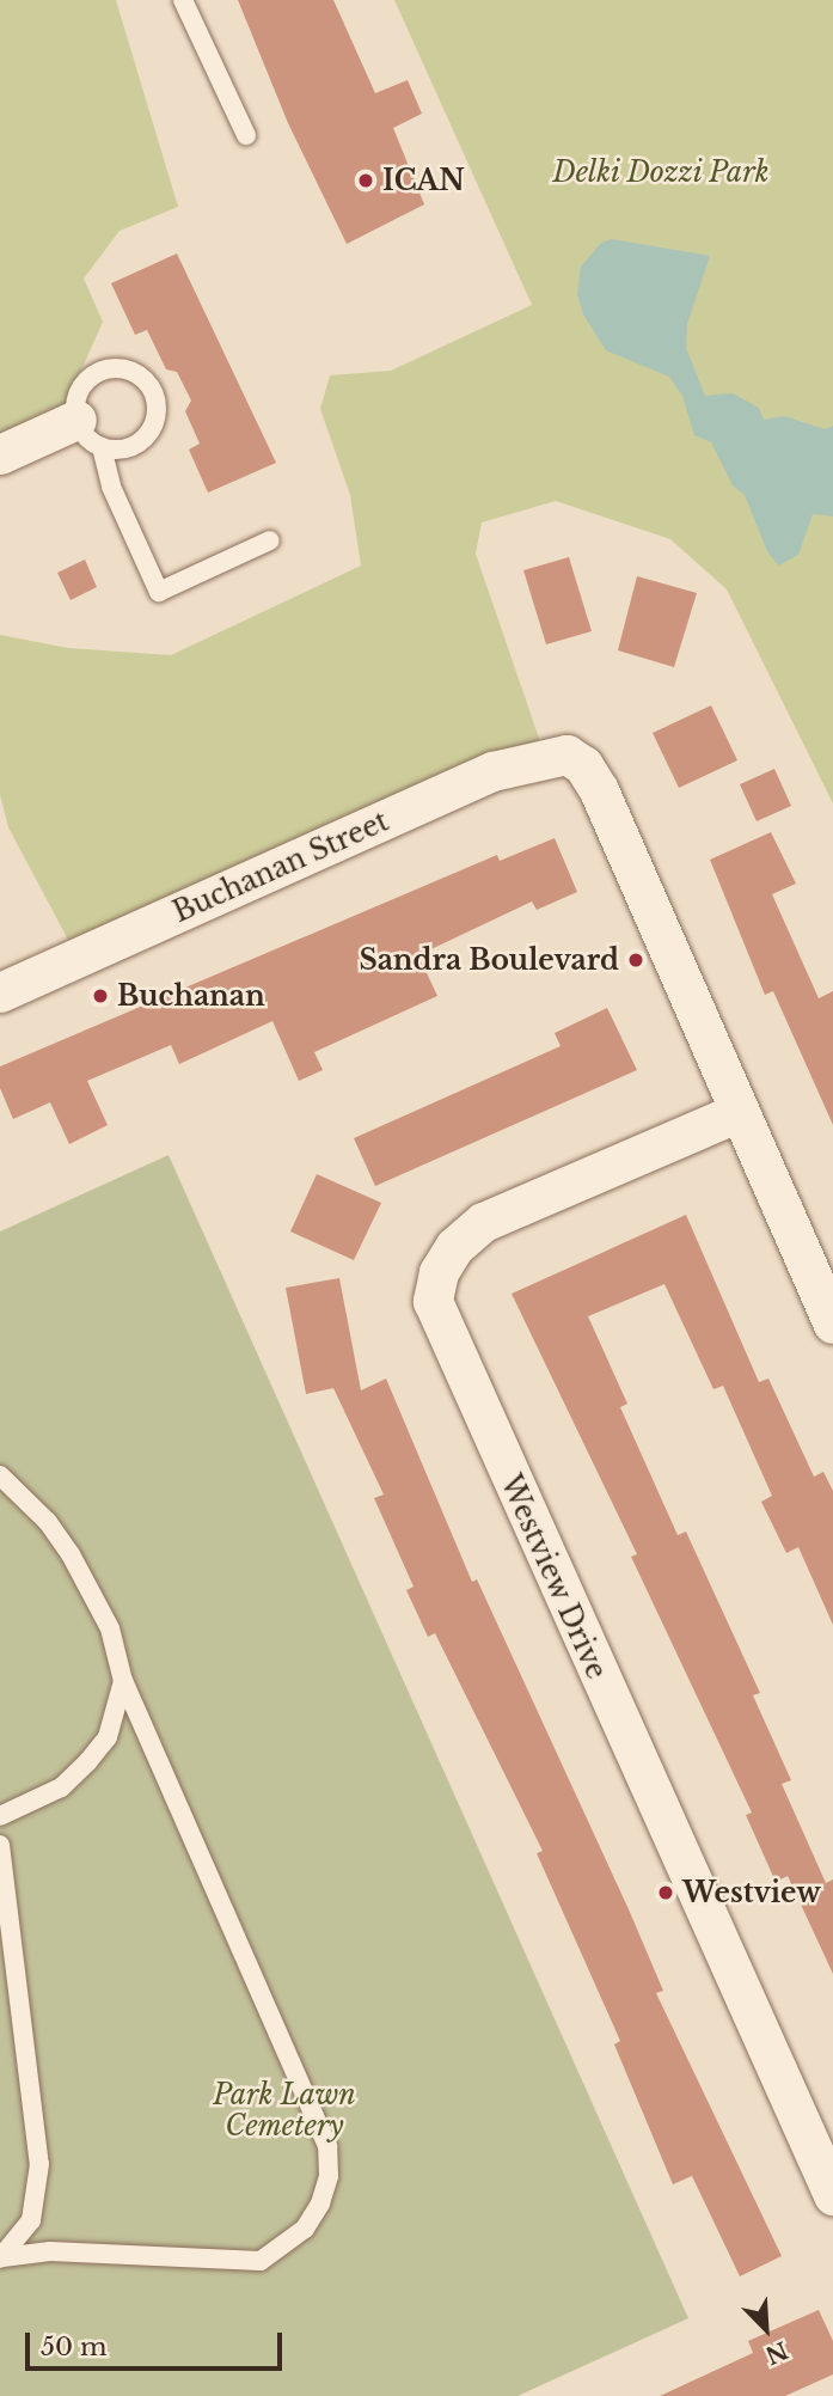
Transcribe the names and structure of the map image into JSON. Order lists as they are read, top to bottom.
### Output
{
  "streets": {
    "street": ["Buchanan Street", "Westview Drive"]
  },
  "crossings": [
    ["Buchanan Street", "Westview Drive"]
  ],
  "parks": ["Delki Dozzi Park", "Park Lawn Cemetery"],
  "places": [
    "ICAN",
    "Sandra Boulevard",
    "Buchanan",
    "Westview"
  ],
  "scale_bar": "50 m",
  "north": "bottom right"
}
